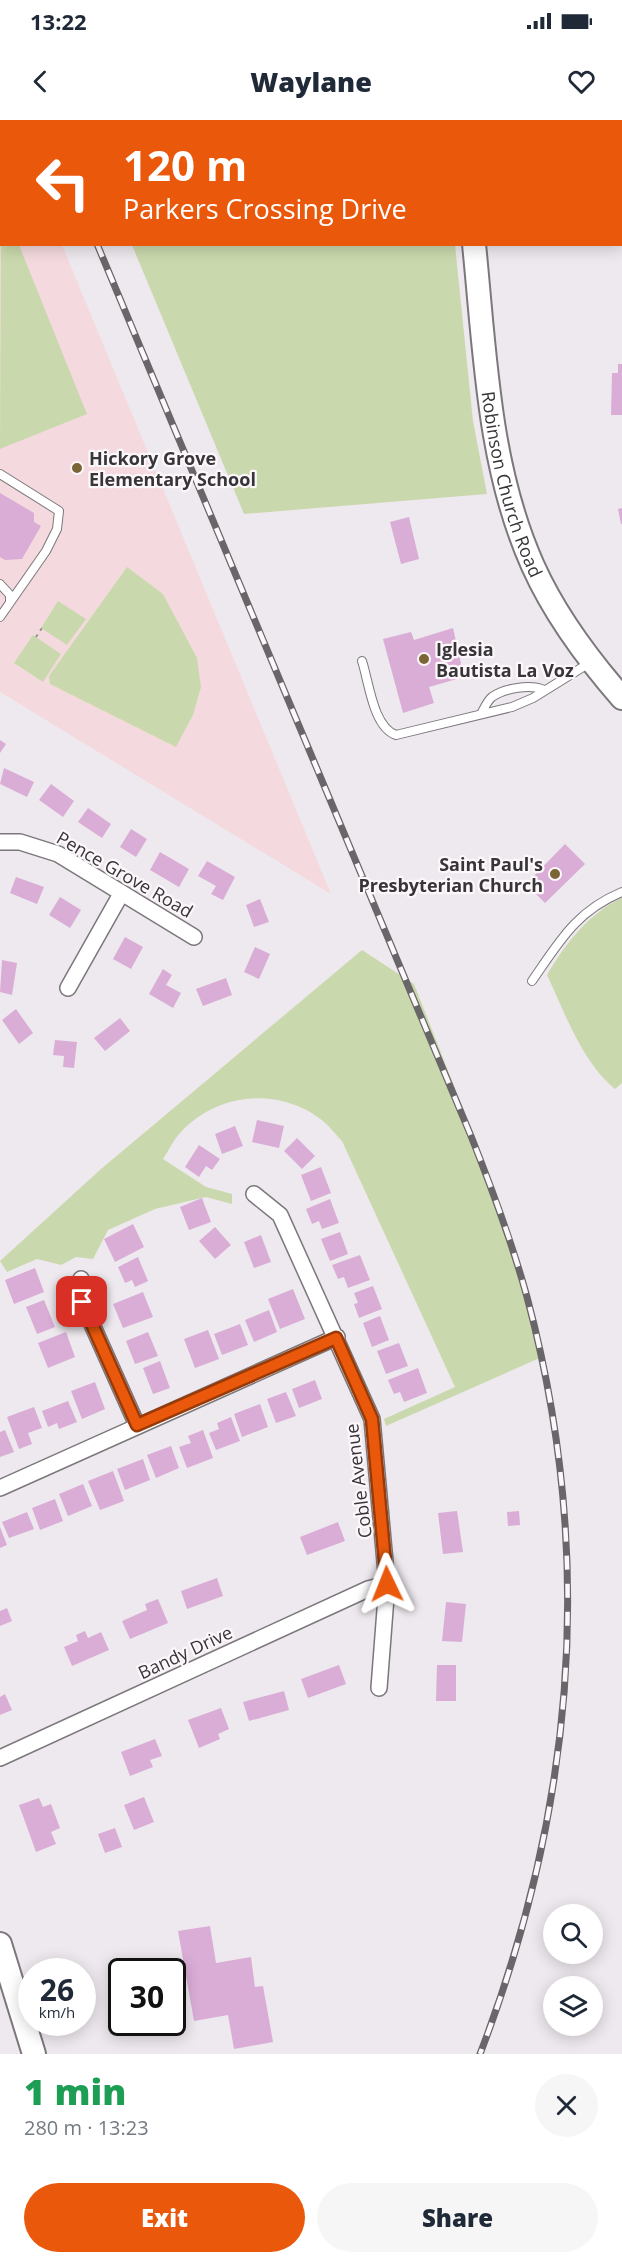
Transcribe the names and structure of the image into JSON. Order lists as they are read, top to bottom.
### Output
{
  "streets": {
    "street": [
      "Robinson Church Road",
      "Pence Grove Road",
      "Coble Avenue",
      "Bandy Drive"
    ]
  },
  "crossings": [
    ["Coble Avenue", "Bandy Drive"]
  ],
  "places": ["Hickory Grove Elementary School", "Iglesia Bautista La Voz", "Saint Paul's Presbyterian Church"],
  "page": {
    "status": "13:22",
    "header": "Waylane",
    "turn": ["120 m", "Parkers Crossing Drive"],
    "speed": "26 km/h",
    "limit": "30",
    "heading": ["1 min", "280 m · 13:23"],
    "buttons": ["Exit", "Share"]
  }
}
